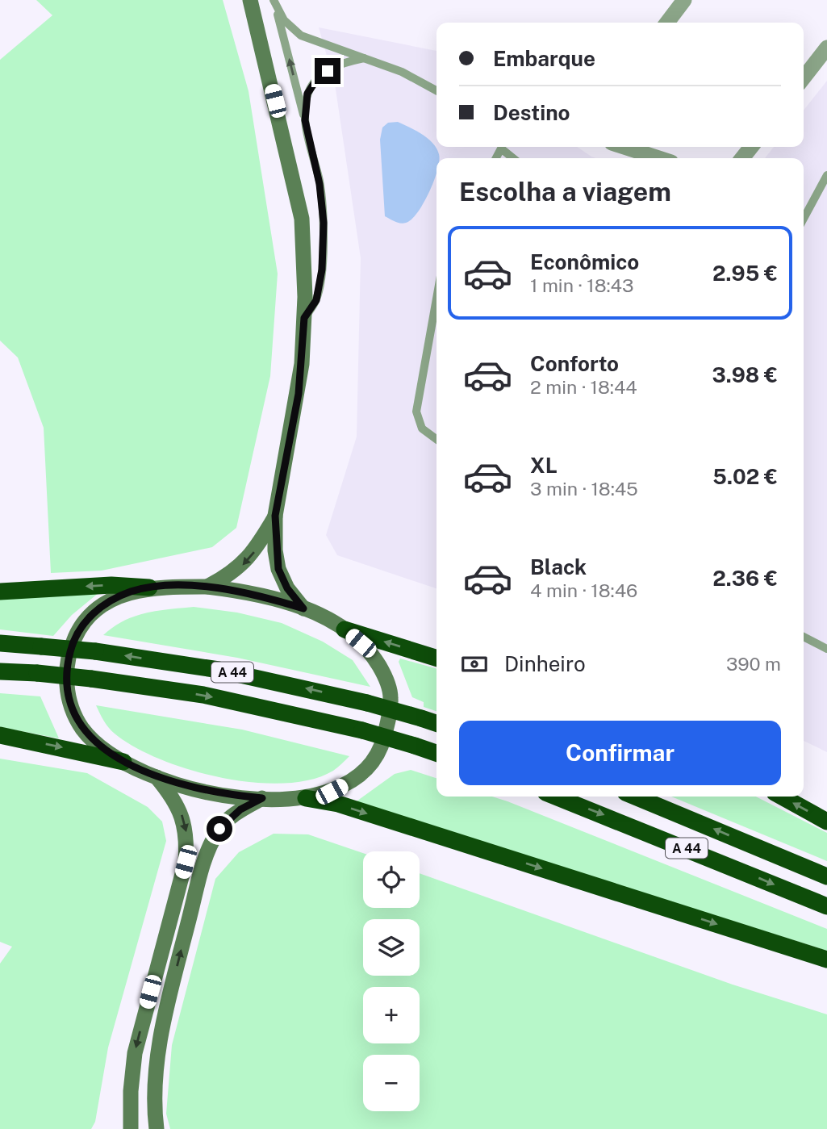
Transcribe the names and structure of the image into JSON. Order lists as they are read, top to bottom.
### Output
{
  "streets": {
    "highway": ["A 44"]
  },
  "page": {
    "banner": ["Embarque", "Destino"],
    "heading": "Escolha a viagem",
    "list": [
      {
        "name": "Econômico",
        "note": "1 min · 18:43",
        "value": "2.95 €"
      },
      {
        "name": "Conforto",
        "note": "2 min · 18:44",
        "value": "3.98 €"
      },
      {
        "name": "XL",
        "note": "3 min · 18:45",
        "value": "5.02 €"
      },
      {
        "name": "Black",
        "note": "4 min · 18:46",
        "value": "2.36 €"
      }
    ],
    "pay": ["Dinheiro", "390 m"],
    "buttons": "Confirmar",
    "map_buttons": ["+", "−"]
  }
}
